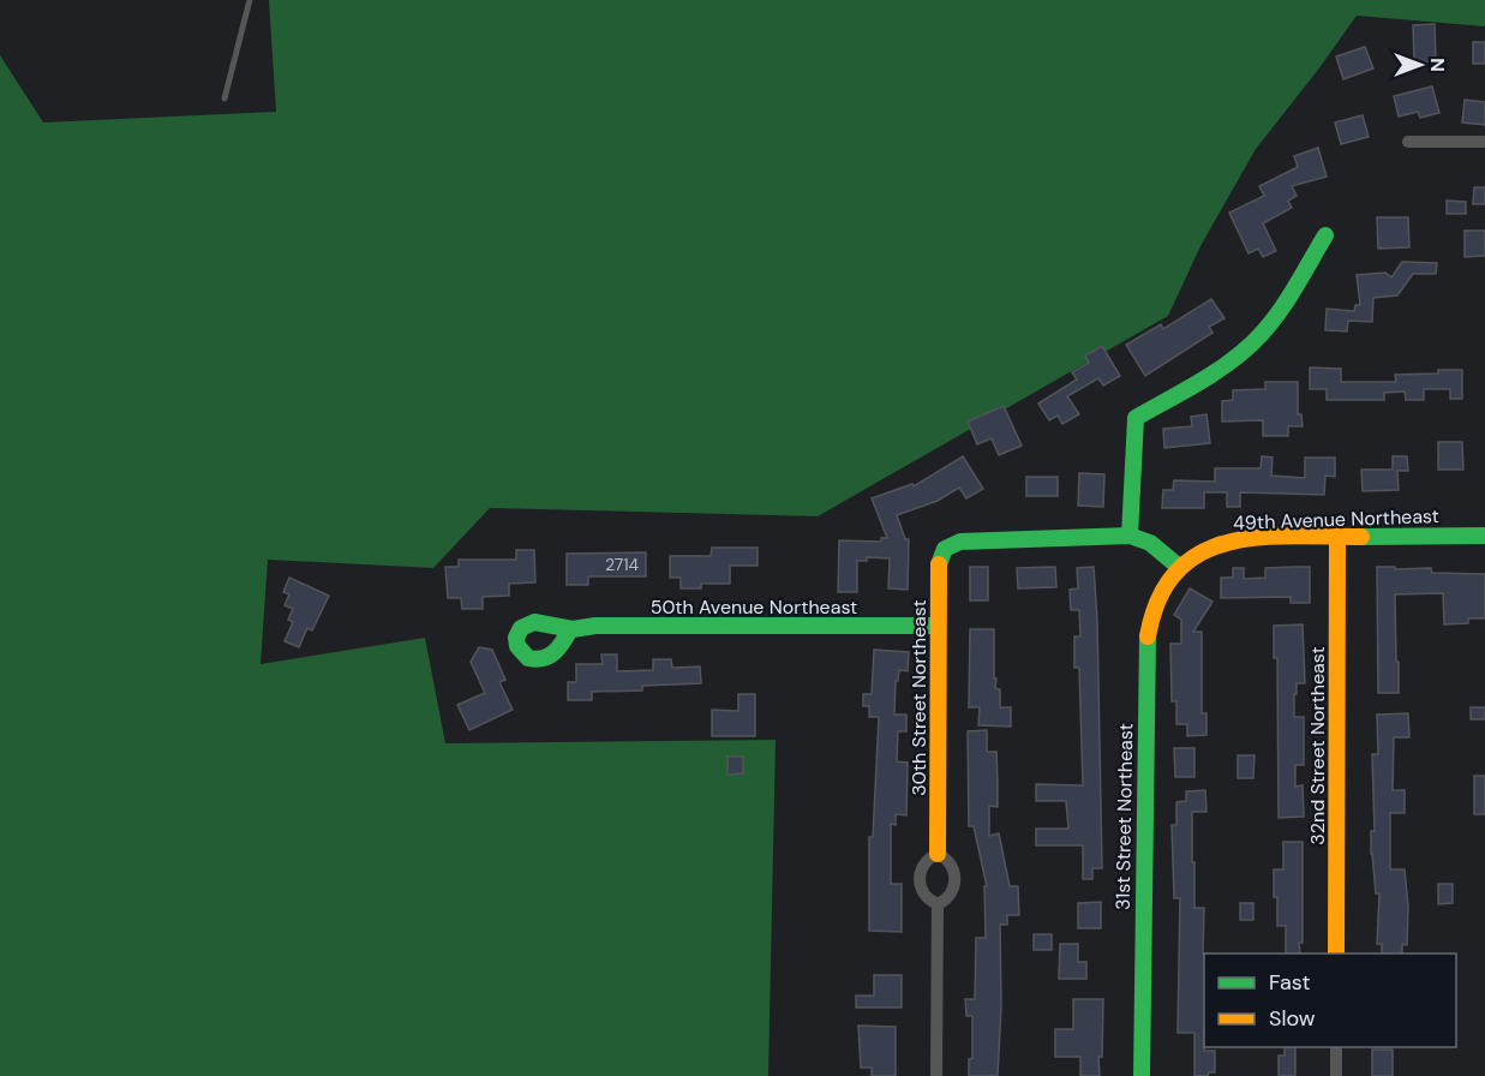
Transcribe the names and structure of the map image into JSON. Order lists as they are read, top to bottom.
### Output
{
  "streets": {
    "street": [
      "49th Avenue Northeast",
      "50th Avenue Northeast",
      "30th Street Northeast",
      "32nd Street Northeast",
      "31st Street Northeast"
    ]
  },
  "crossings": [
    ["49th Avenue Northeast", "32nd Street Northeast"],
    ["49th Avenue Northeast", "31st Street Northeast"],
    ["50th Avenue Northeast", "30th Street Northeast"]
  ],
  "house_numbers": ["2714"],
  "legend": ["Fast", "Slow"],
  "north": "right"
}
